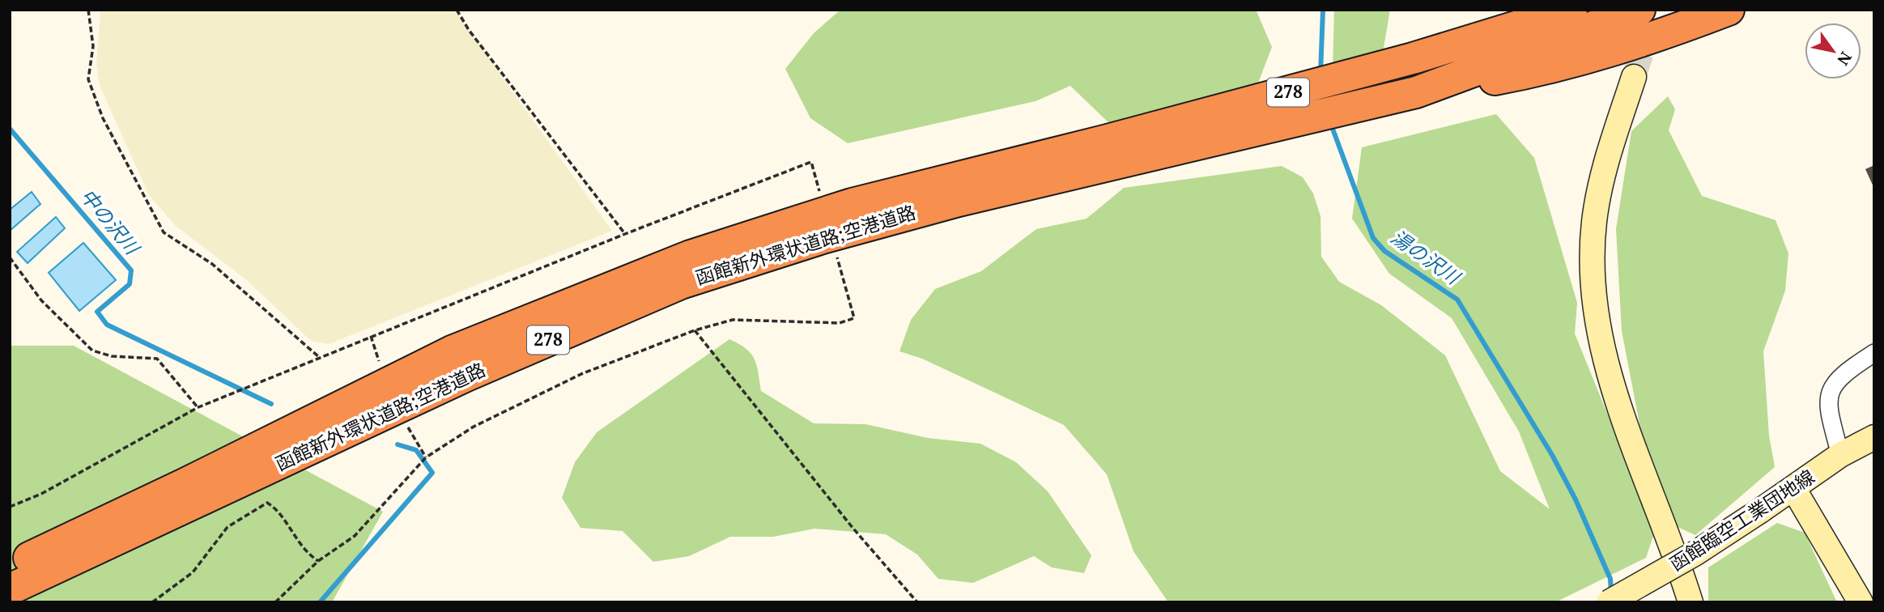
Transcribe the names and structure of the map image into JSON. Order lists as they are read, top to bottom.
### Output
{
  "streets": {
    "highway": ["278", "函館新外環状道路;空港道路"],
    "street": ["函館臨空工業団地線"]
  },
  "water": ["中の沢川", "湯の沢川"],
  "north": "bottom right"
}
